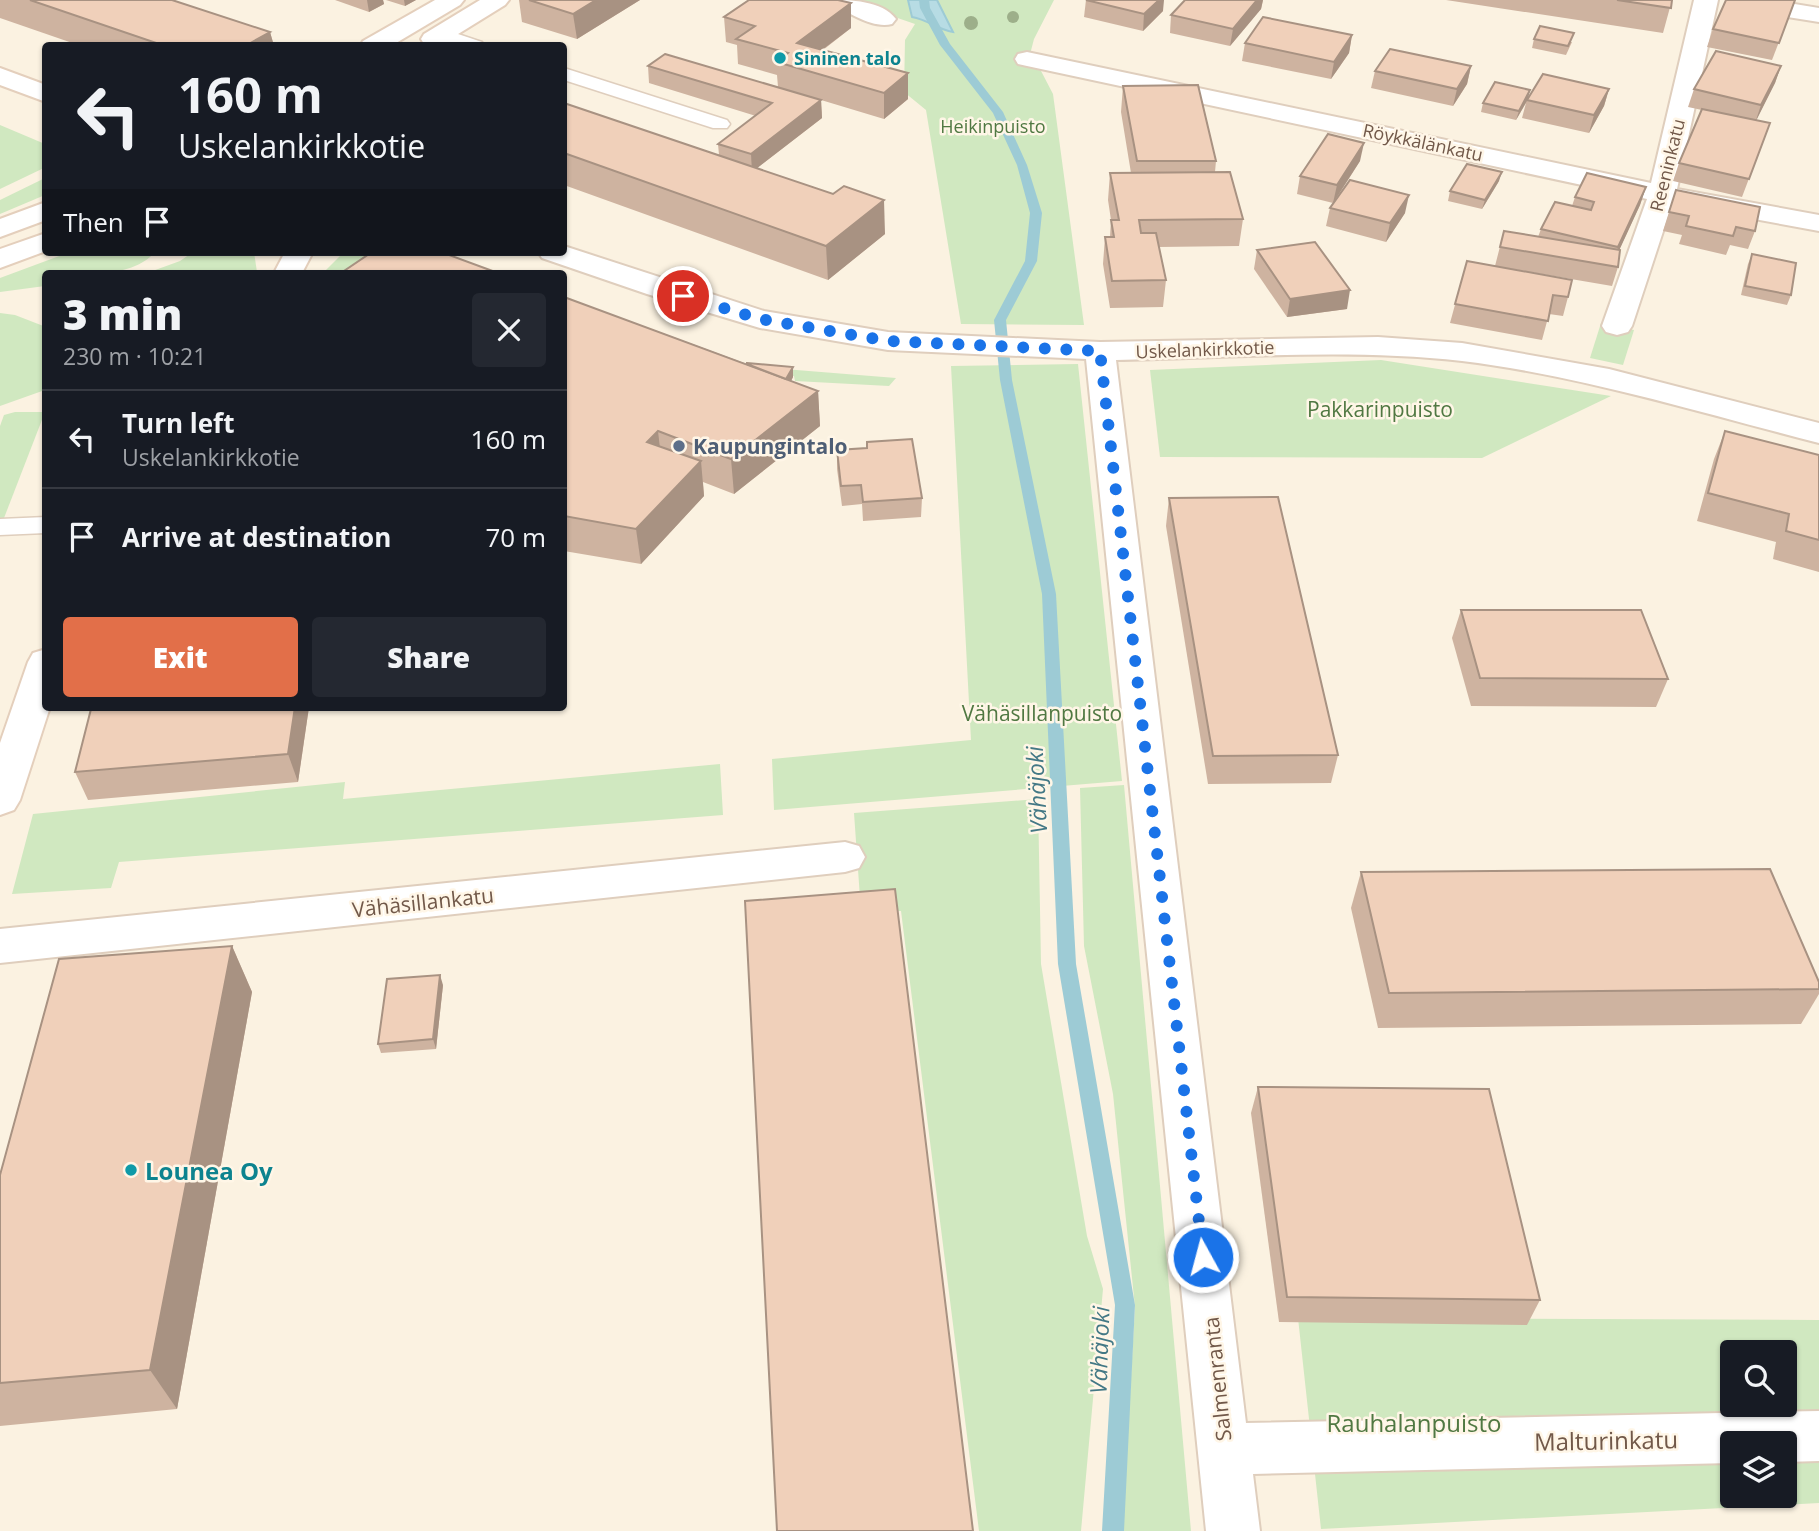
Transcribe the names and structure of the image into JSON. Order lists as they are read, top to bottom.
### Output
{
  "streets": {
    "street": [
      "Röykkälänkatu",
      "Reeninkatu",
      "Uskelankirkkotie",
      "Vähäsillankatu",
      "Salmenranta",
      "Malturinkatu"
    ]
  },
  "crossings": [
    ["Röykkälänkatu", "Reeninkatu"],
    ["Uskelankirkkotie", "Salmenranta"],
    ["Salmenranta", "Malturinkatu"]
  ],
  "water": ["Vähäjoki"],
  "parks": [
    "Heikinpuisto",
    "Pakkarinpuisto",
    "Vähäsillanpuisto",
    "Rauhalanpuisto"
  ],
  "places": ["Sininen talo", "Kaupungintalo", "Lounea Oy"],
  "page": {
    "turn": ["160 m", "Uskelankirkkotie"],
    "then": "Then",
    "heading": ["3 min", "230 m · 10:21"],
    "list": [
      {
        "name": "Turn left",
        "note": "Uskelankirkkotie",
        "value": "160 m"
      },
      {
        "name": "Arrive at destination",
        "value": "70 m"
      }
    ],
    "buttons": ["Exit", "Share"]
  }
}
